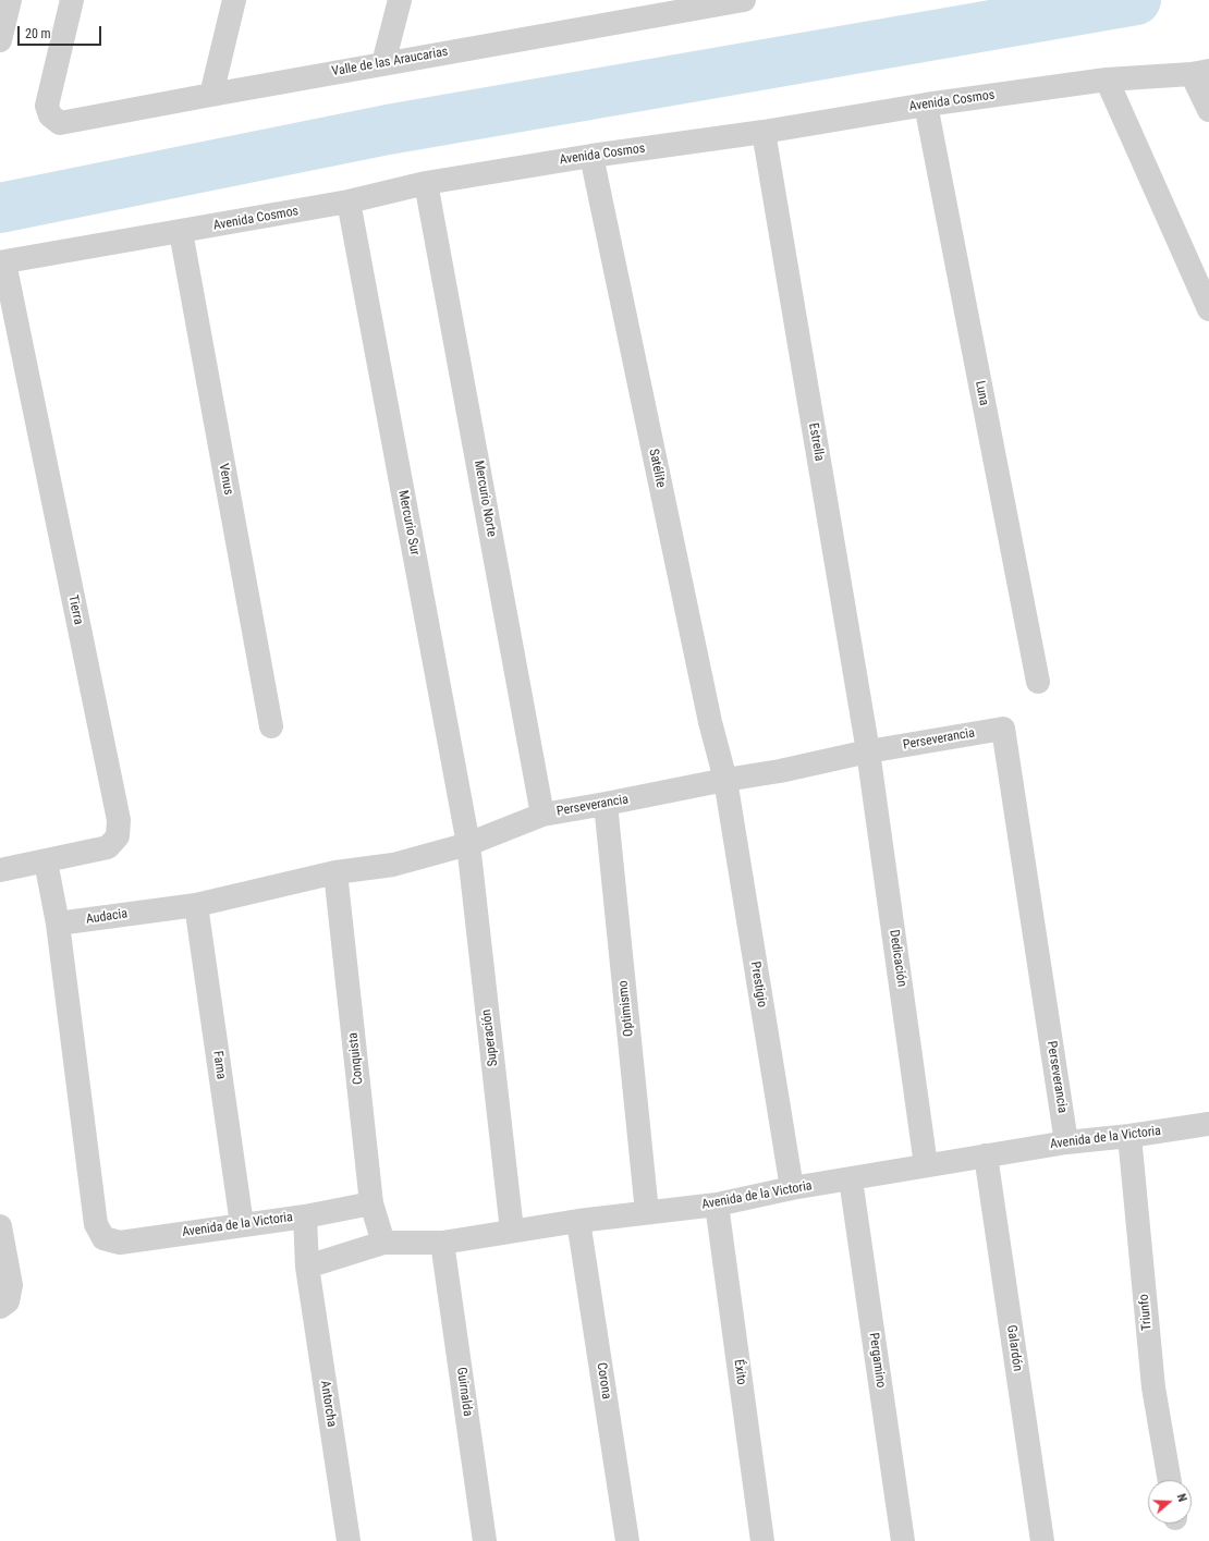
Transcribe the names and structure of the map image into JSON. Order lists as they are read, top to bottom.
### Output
{
  "streets": {
    "street": [
      "Valle de las Araucarias",
      "Avenida Cosmos",
      "Luna",
      "Estrella",
      "Satélite",
      "Venus",
      "Mercurio Norte",
      "Mercurio Sur",
      "Tierra",
      "Perseverancia",
      "Audacia",
      "Dedicación",
      "Prestigio",
      "Optimismo",
      "Superación",
      "Conquista",
      "Fama",
      "Avenida de la Victoria",
      "Triunfo",
      "Galardón",
      "Pergamino",
      "Éxito",
      "Corona",
      "Guirnalda",
      "Antorcha"
    ]
  },
  "crossings": [
    ["Avenida Cosmos", "Luna"],
    ["Avenida Cosmos", "Estrella"],
    ["Avenida Cosmos", "Satélite"],
    ["Avenida Cosmos", "Venus"],
    ["Avenida Cosmos", "Mercurio Norte"],
    ["Avenida Cosmos", "Mercurio Sur"],
    ["Avenida Cosmos", "Tierra"],
    ["Estrella", "Perseverancia"],
    ["Estrella", "Dedicación"],
    ["Satélite", "Perseverancia"],
    ["Satélite", "Prestigio"],
    ["Mercurio Norte", "Perseverancia"],
    ["Mercurio Sur", "Perseverancia"],
    ["Mercurio Sur", "Audacia"],
    ["Mercurio Sur", "Superación"],
    ["Perseverancia", "Audacia"],
    ["Perseverancia", "Dedicación"],
    ["Perseverancia", "Prestigio"],
    ["Perseverancia", "Optimismo"],
    ["Perseverancia", "Superación"],
    ["Perseverancia", "Avenida de la Victoria"],
    ["Audacia", "Superación"],
    ["Audacia", "Conquista"],
    ["Audacia", "Fama"],
    ["Audacia", "Avenida de la Victoria"],
    ["Dedicación", "Avenida de la Victoria"],
    ["Prestigio", "Avenida de la Victoria"],
    ["Optimismo", "Avenida de la Victoria"],
    ["Superación", "Avenida de la Victoria"],
    ["Conquista", "Avenida de la Victoria"],
    ["Fama", "Avenida de la Victoria"],
    ["Avenida de la Victoria", "Triunfo"],
    ["Avenida de la Victoria", "Galardón"],
    ["Avenida de la Victoria", "Pergamino"],
    ["Avenida de la Victoria", "Éxito"],
    ["Avenida de la Victoria", "Corona"],
    ["Avenida de la Victoria", "Guirnalda"],
    ["Avenida de la Victoria", "Antorcha"]
  ],
  "scale_bar": "20 m",
  "north": "right"
}
